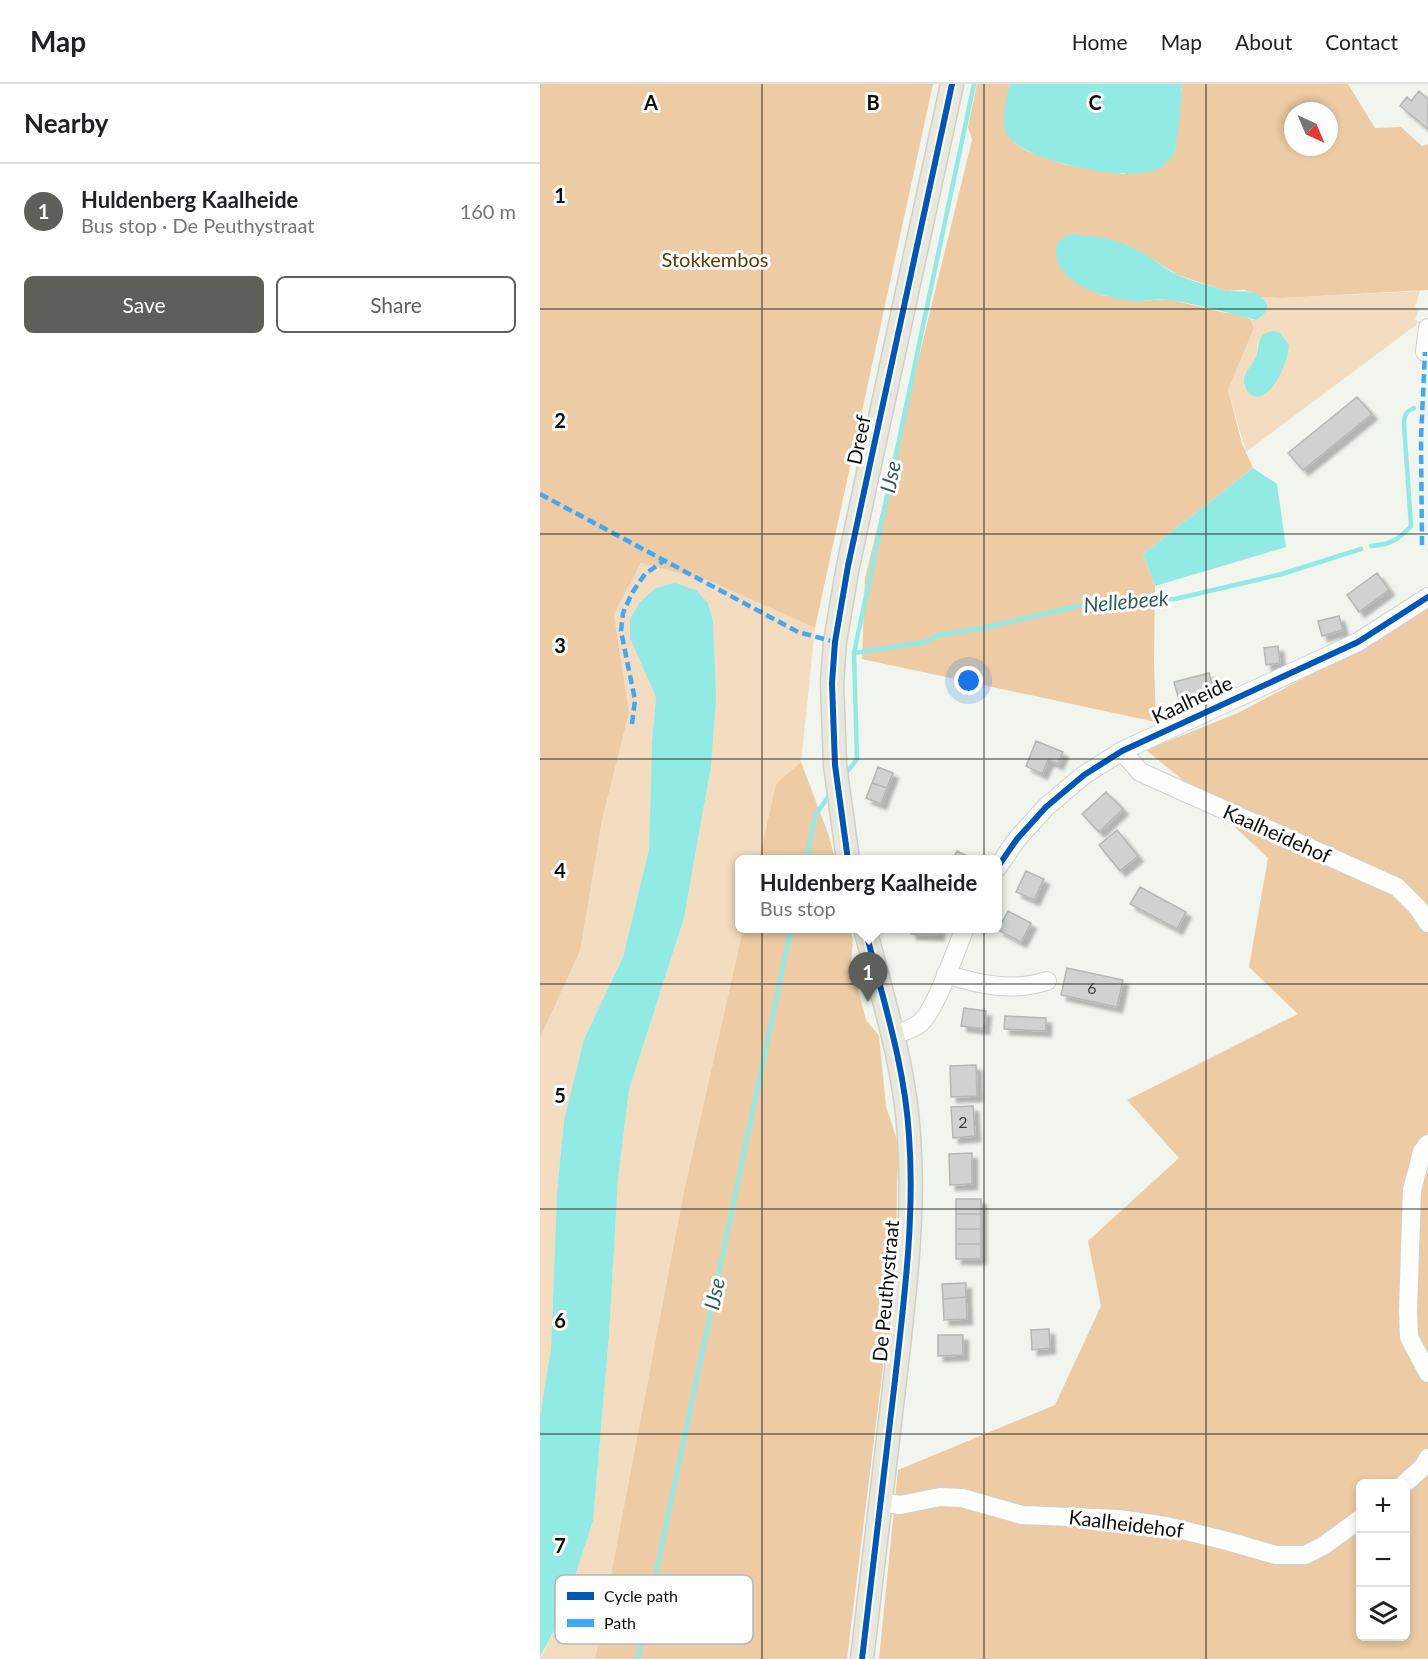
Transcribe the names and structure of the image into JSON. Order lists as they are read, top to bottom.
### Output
{
  "streets": {
    "main road": ["Dreef", "De Peuthystraat"],
    "street": ["Kaalheide", "Kaalheidehof"]
  },
  "crossings": [
    ["Kaalheide", "Kaalheidehof"],
    ["Kaalheidehof", "De Peuthystraat"]
  ],
  "water": ["IJse", "Nellebeek"],
  "parks": ["Stokkembos"],
  "house_numbers": ["6", "2"],
  "legend": ["Cycle path", "Path"],
  "north": "bottom right",
  "page": {
    "header": "Map",
    "nav": [
      "Home",
      "Map",
      "About",
      "Contact"
    ],
    "heading": "Nearby",
    "list": [
      {
        "mark": "1",
        "name": "Huldenberg Kaalheide",
        "note": "Bus stop · De Peuthystraat",
        "value": "160 m"
      }
    ],
    "buttons": ["Save", "Share"],
    "popup": ["Huldenberg Kaalheide", "Bus stop"],
    "pins": "1",
    "map_buttons": ["+", "−"]
  },
  "grid": {
    "columns": ["A", "B", "C"],
    "rows": [
      "1",
      "2",
      "3",
      "4",
      "5",
      "6",
      "7"
    ]
  }
}
